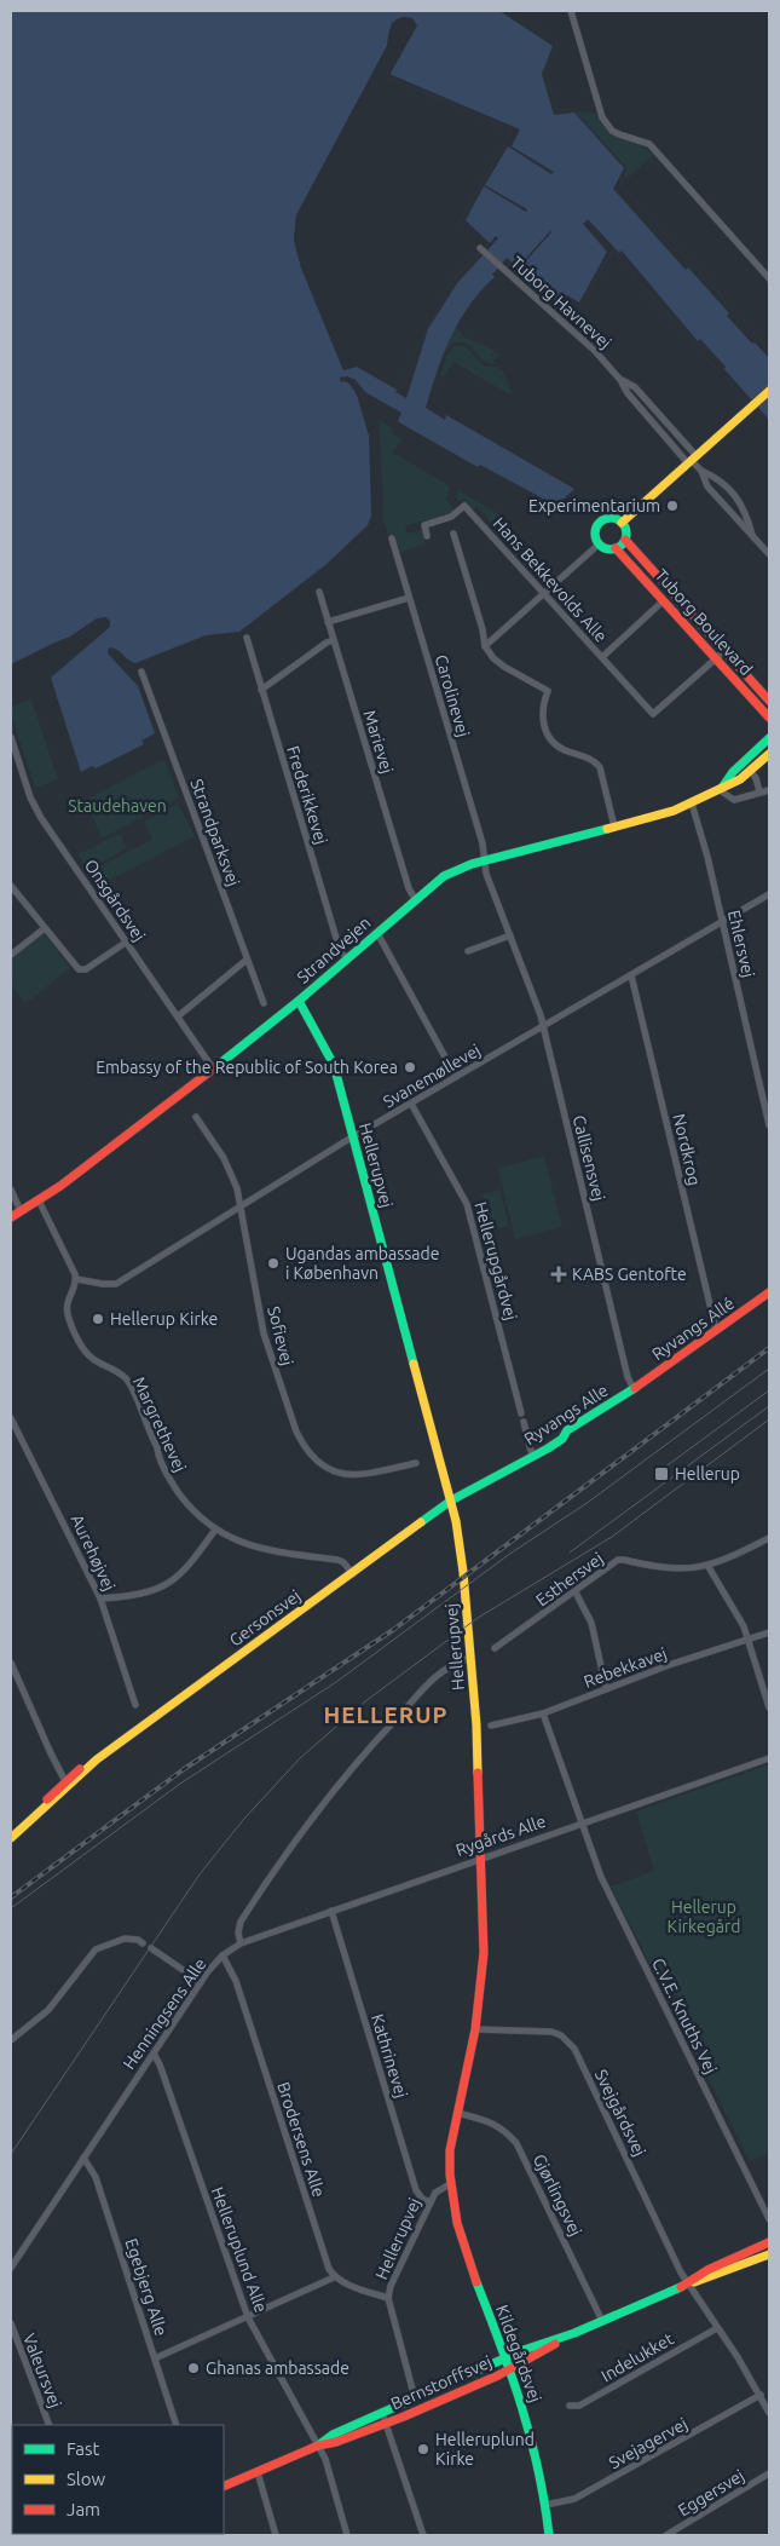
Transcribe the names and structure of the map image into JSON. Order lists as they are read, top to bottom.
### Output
{
  "streets": {
    "street": [
      "Tuborg Havnevej",
      "Hans Bekkevolds Alle",
      "Tuborg Boulevard",
      "Carolinevej",
      "Marievej",
      "Frederikkevej",
      "Strandparksvej",
      "Onsgårdsvej",
      "Ehlersvej",
      "Strandvejen",
      "Svanemøllevej",
      "Nordkrog",
      "Callisensvej",
      "Hellerupvej",
      "Hellerupgårdvej",
      "Ryvangs Allé",
      "Sofievej",
      "Ryvangs Alle",
      "Margrethevej",
      "Aurehøjvej",
      "Esthersvej",
      "Gersonsvej",
      "Rebekkavej",
      "Rygårds Alle",
      "Henningsens Alle",
      "C.V.E. Knuths Vej",
      "Kathrinevej",
      "Svejgårdsvej",
      "Brodersens Alle",
      "Gjørlingsvej",
      "Helleruplund Alle",
      "Egebjerg Alle",
      "Kildegårdsvej",
      "Indelukket",
      "Valeursvej",
      "Bernstorffsvej",
      "Svejagervej",
      "Eggersvej"
    ]
  },
  "crossings": [
    ["Hans Bekkevolds Alle", "Tuborg Boulevard"],
    ["Carolinevej", "Strandvejen"],
    ["Carolinevej", "Callisensvej"],
    ["Marievej", "Strandvejen"],
    ["Frederikkevej", "Strandvejen"],
    ["Onsgårdsvej", "Strandvejen"],
    ["Ehlersvej", "Strandvejen"],
    ["Ehlersvej", "Svanemøllevej"],
    ["Strandvejen", "Callisensvej"],
    ["Strandvejen", "Hellerupvej"],
    ["Svanemøllevej", "Nordkrog"],
    ["Svanemøllevej", "Callisensvej"],
    ["Svanemøllevej", "Hellerupvej"],
    ["Svanemøllevej", "Hellerupgårdvej"],
    ["Svanemøllevej", "Sofievej"],
    ["Svanemøllevej", "Margrethevej"],
    ["Nordkrog", "Ryvangs Allé"],
    ["Callisensvej", "Ryvangs Allé"],
    ["Callisensvej", "Ryvangs Alle"],
    ["Hellerupvej", "Ryvangs Alle"],
    ["Hellerupvej", "Gersonsvej"],
    ["Hellerupvej", "Rygårds Alle"],
    ["Hellerupvej", "Kathrinevej"],
    ["Hellerupvej", "Svejgårdsvej"],
    ["Hellerupvej", "Gjørlingsvej"],
    ["Hellerupvej", "Kildegårdsvej"],
    ["Hellerupvej", "Bernstorffsvej"],
    ["Ryvangs Allé", "Ryvangs Alle"],
    ["Ryvangs Alle", "Gersonsvej"],
    ["Margrethevej", "Gersonsvej"],
    ["Rebekkavej", "C.V.E. Knuths Vej"],
    ["Rygårds Alle", "Henningsens Alle"],
    ["Rygårds Alle", "C.V.E. Knuths Vej"],
    ["Rygårds Alle", "Kathrinevej"],
    ["Henningsens Alle", "Brodersens Alle"],
    ["Henningsens Alle", "Helleruplund Alle"],
    ["Henningsens Alle", "Egebjerg Alle"],
    ["Svejgårdsvej", "Indelukket"],
    ["Svejgårdsvej", "Bernstorffsvej"],
    ["Svejgårdsvej", "Svejagervej"],
    ["Gjørlingsvej", "Bernstorffsvej"],
    ["Helleruplund Alle", "Bernstorffsvej"],
    ["Kildegårdsvej", "Bernstorffsvej"],
    ["Kildegårdsvej", "Svejagervej"]
  ],
  "districts": ["HELLERUP"],
  "parks": ["Staudehaven", "Hellerup Kirkegård"],
  "places": {
    "other": [
      "Experimentarium",
      "Embassy of the Republic of South Korea",
      "Ugandas ambassade i København",
      "Hellerup Kirke",
      "Ghanas ambassade",
      "Helleruplund Kirke"
    ],
    "health": ["KABS Gentofte"],
    "transit": ["Hellerup"]
  },
  "legend": ["Fast", "Slow", "Jam"]
}
